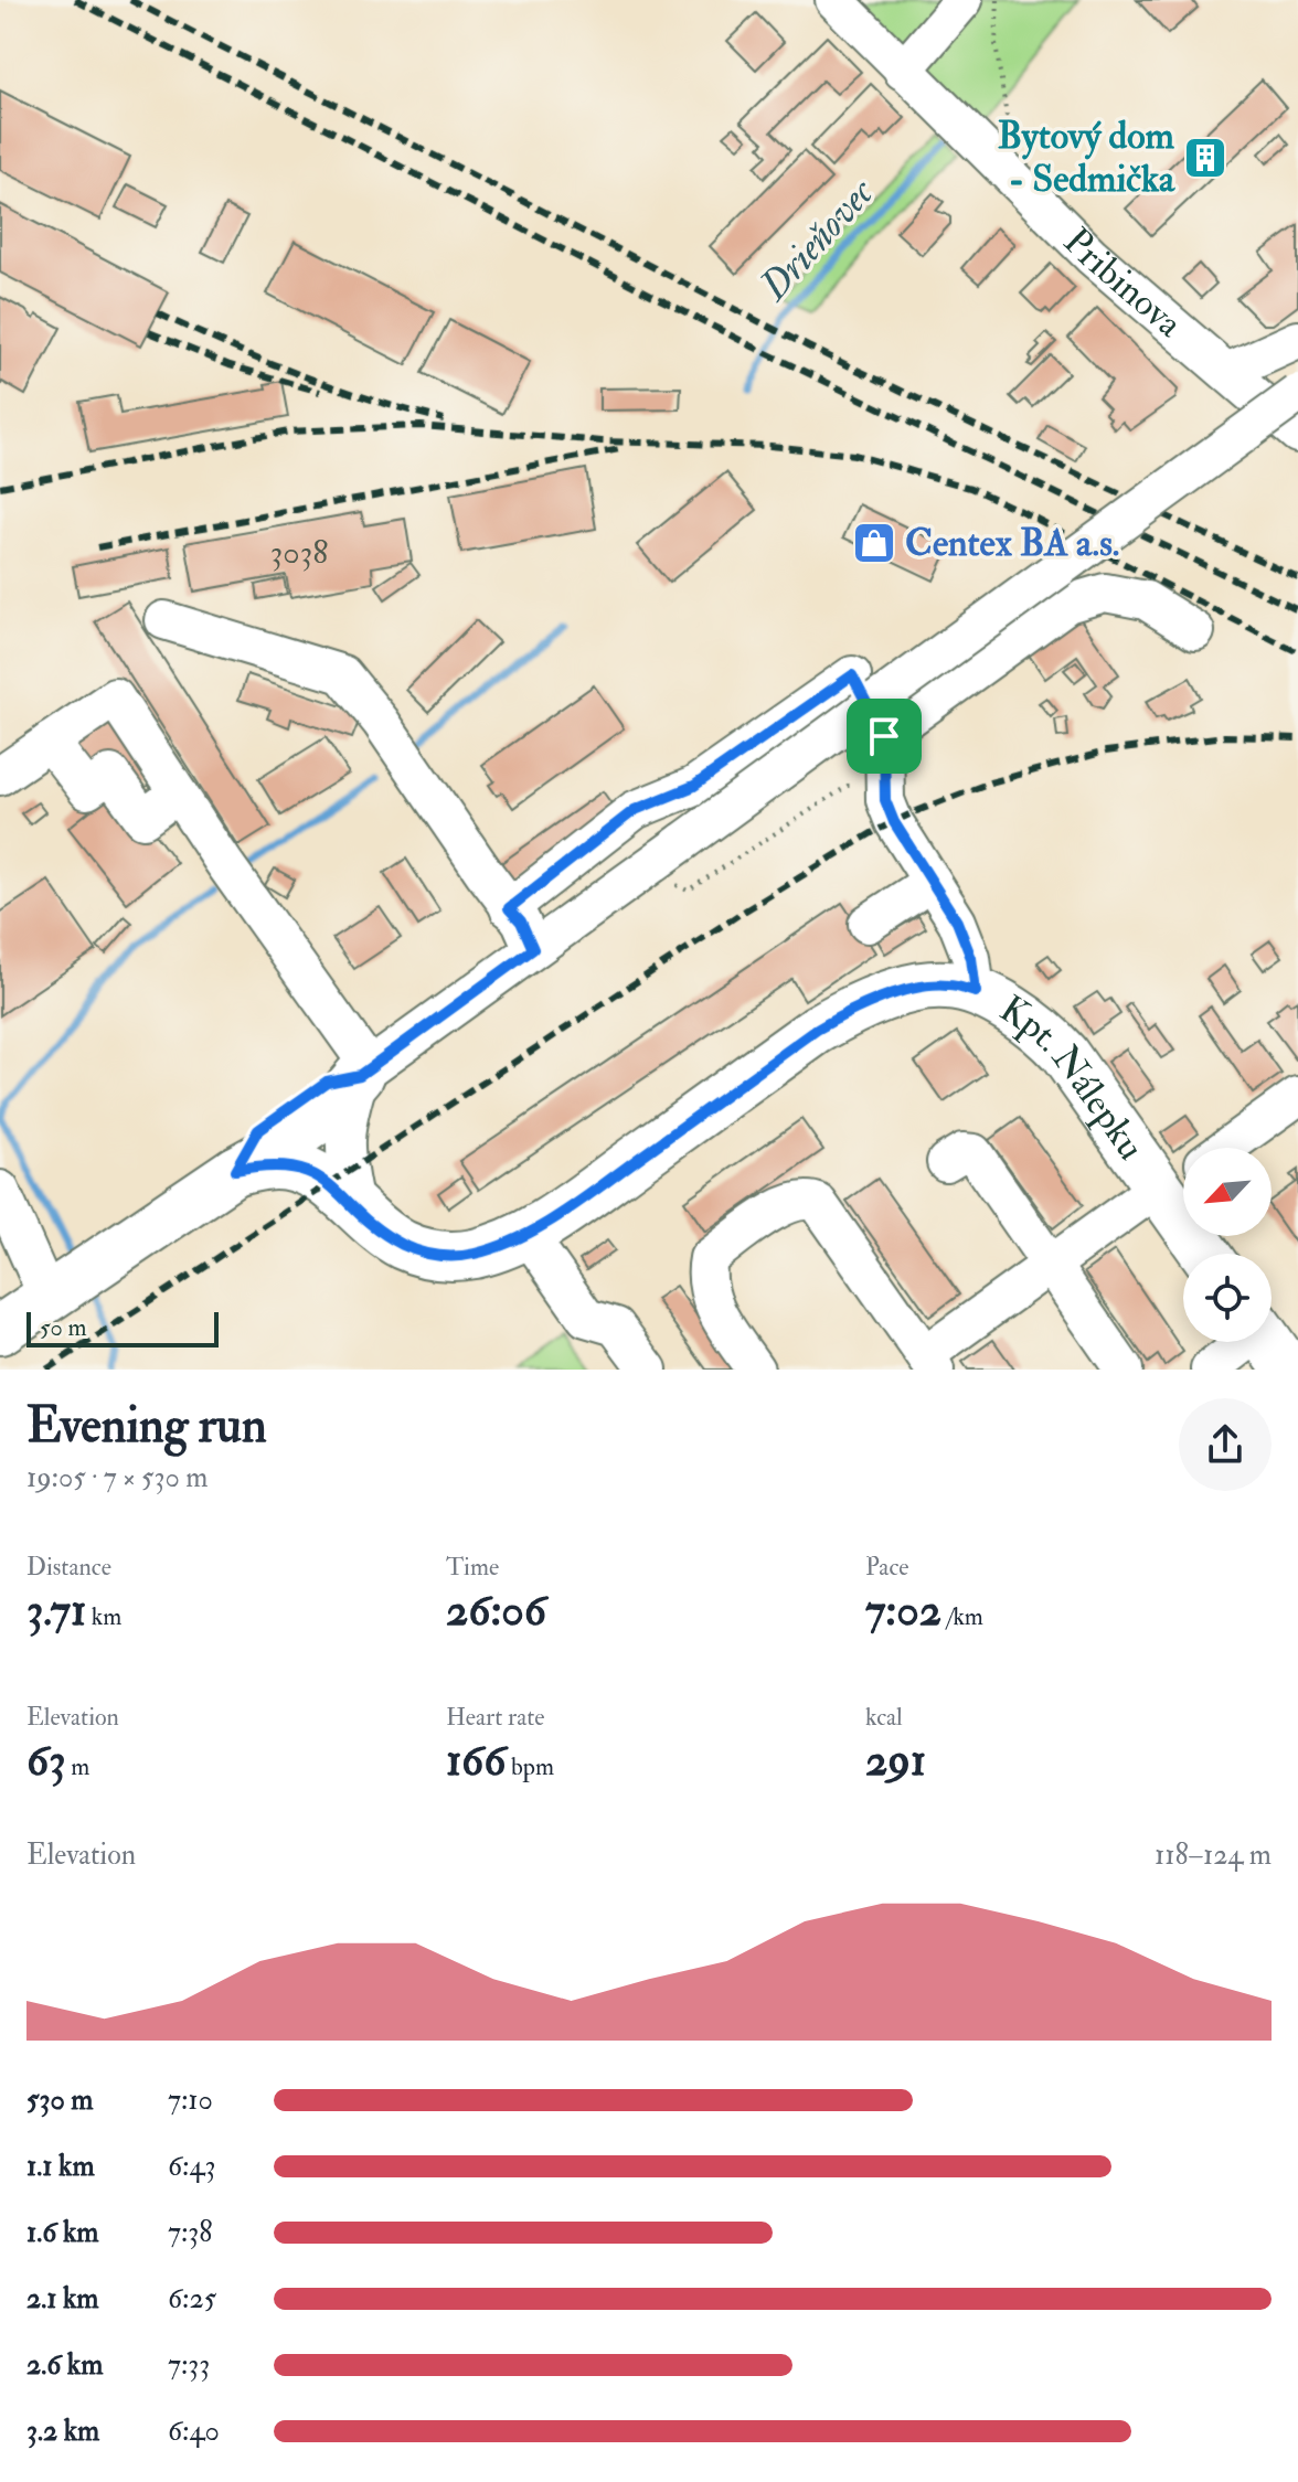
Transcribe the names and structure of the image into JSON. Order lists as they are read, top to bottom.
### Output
{
  "streets": {
    "main road": ["Kpt. Nálepku"],
    "street": ["Pribinova"]
  },
  "water": ["Drieňovec"],
  "places": {
    "building": ["Bytový dom - Sedmička"],
    "shop": ["Centex BA a.s."]
  },
  "house_numbers": ["3038"],
  "scale_bar": "50 m",
  "north": "bottom left",
  "page": {
    "scale": "50 m",
    "heading": ["Evening run", "19:05 · 7 × 530 m"],
    "stats": [
      ["Distance", "3.71 km"],
      ["Time", "26:06"],
      ["Pace", "7:02 /km"],
      ["Elevation", "63 m"],
      ["Heart rate", "166 bpm"],
      ["kcal", "291"]
    ],
    "chart": ["Elevation", "118–124 m"],
    "list": [
      {
        "name": "530 m",
        "note": "7:10"
      },
      {
        "name": "1.1 km",
        "note": "6:43"
      },
      {
        "name": "1.6 km",
        "note": "7:38"
      },
      {
        "name": "2.1 km",
        "note": "6:25"
      },
      {
        "name": "2.6 km",
        "note": "7:33"
      },
      {
        "name": "3.2 km",
        "note": "6:40"
      }
    ]
  }
}
